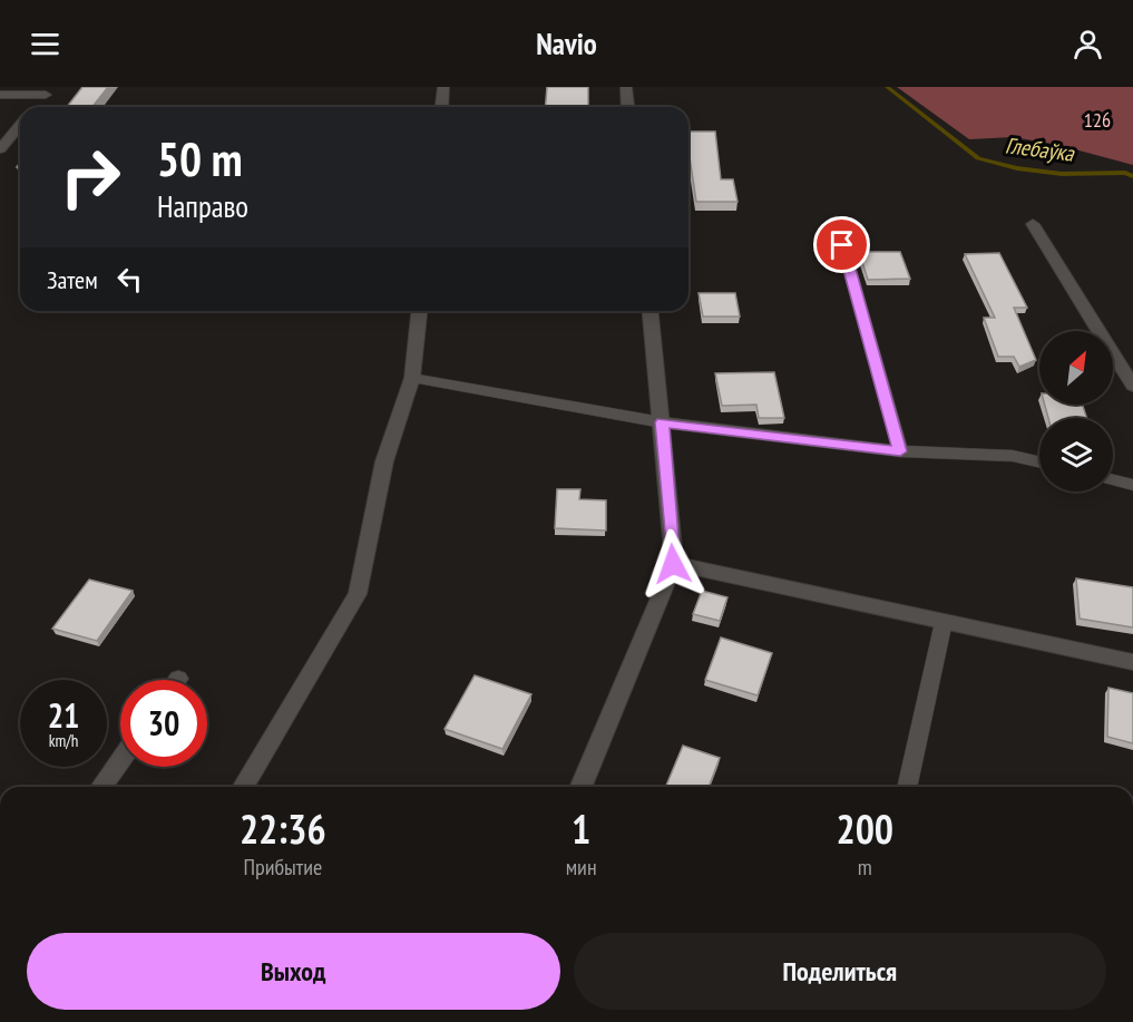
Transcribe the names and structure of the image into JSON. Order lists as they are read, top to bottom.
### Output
{
  "water": ["Глебаўка"],
  "parks": ["126"],
  "north": "top right",
  "page": {
    "header": "Navio",
    "turn": ["50 m", "Направо"],
    "then": "Затем",
    "speed": "21 km/h",
    "limit": "30",
    "eta": [
      "22:36",
      "Прибытие",
      "1",
      "мин",
      "200",
      "m"
    ],
    "buttons": ["Выход", "Поделиться"]
  }
}
